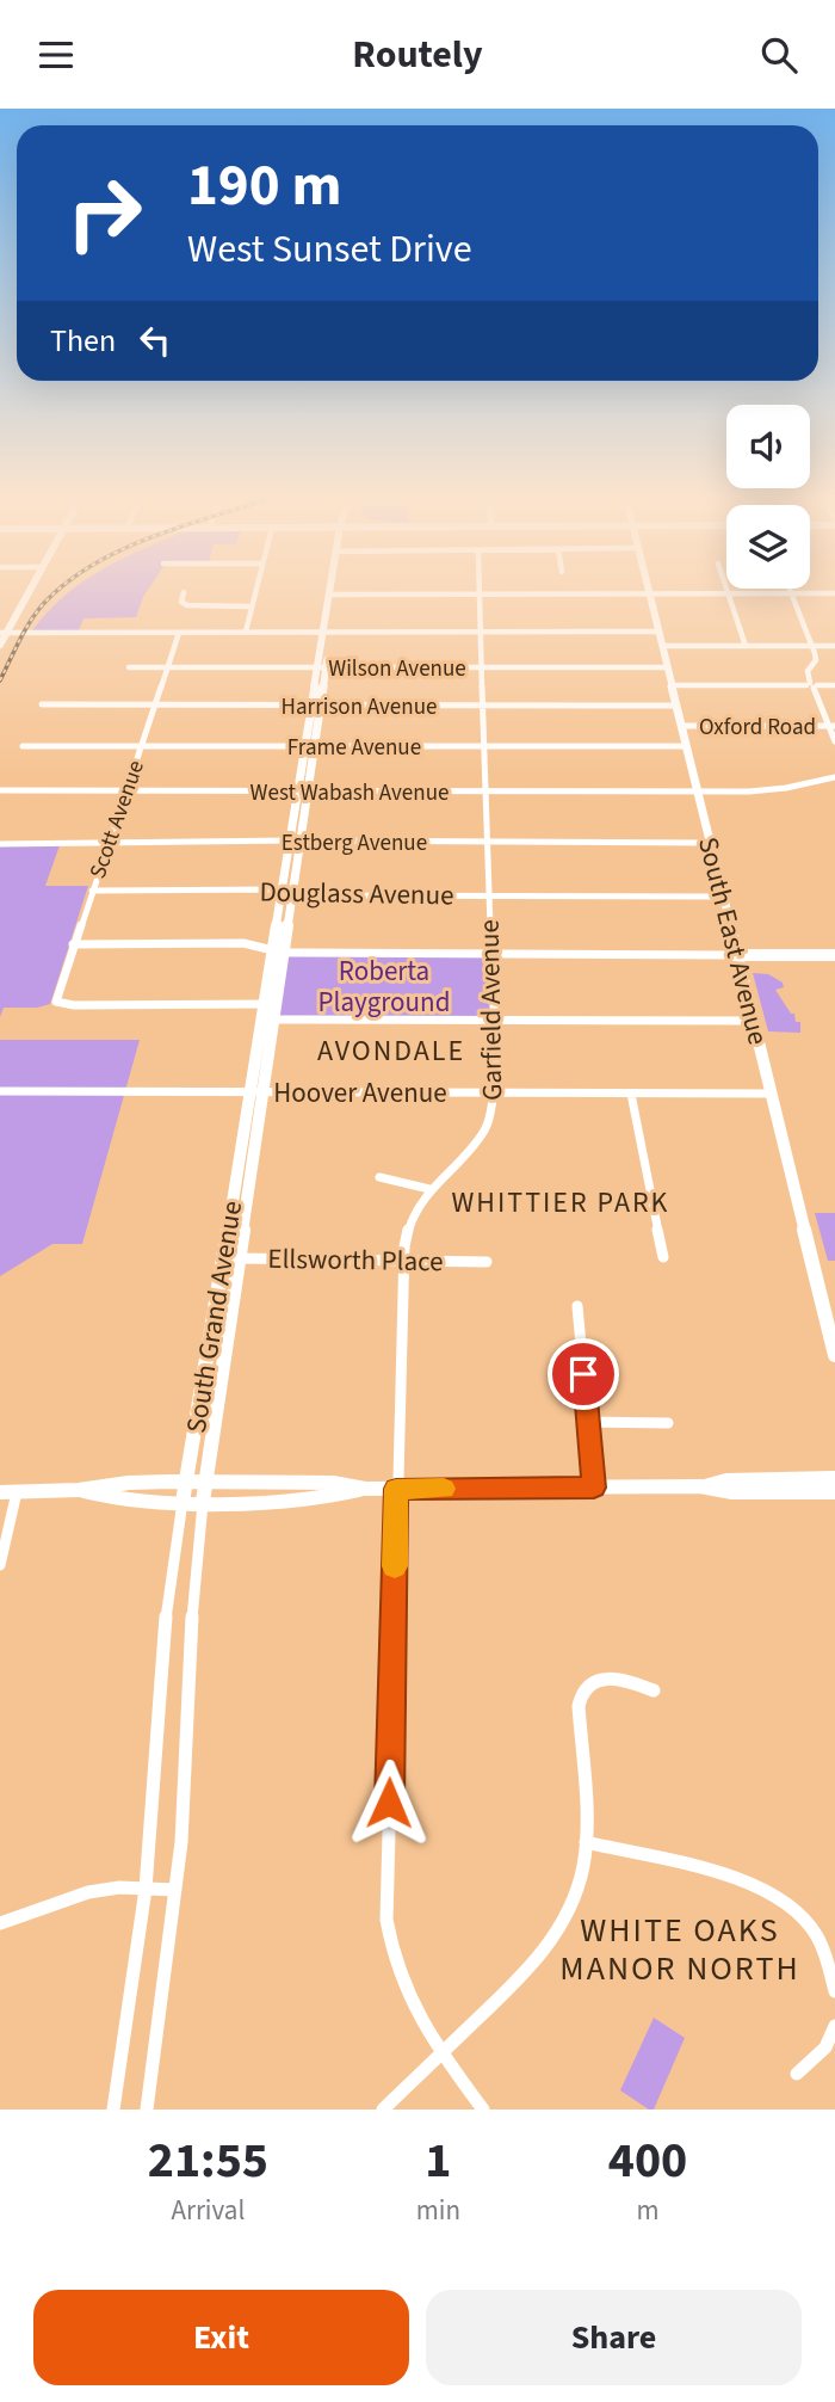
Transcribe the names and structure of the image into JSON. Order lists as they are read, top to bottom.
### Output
{
  "streets": {
    "street": [
      "Wilson Avenue",
      "Harrison Avenue",
      "Oxford Road",
      "Frame Avenue",
      "West Wabash Avenue",
      "Scott Avenue",
      "Estberg Avenue",
      "Douglass Avenue",
      "South East Avenue",
      "Garfield Avenue",
      "Hoover Avenue",
      "Ellsworth Place",
      "South Grand Avenue"
    ]
  },
  "crossings": [
    ["Wilson Avenue", "Scott Avenue"],
    ["Wilson Avenue", "South East Avenue"],
    ["Wilson Avenue", "Garfield Avenue"],
    ["Wilson Avenue", "South Grand Avenue"],
    ["Harrison Avenue", "Scott Avenue"],
    ["Harrison Avenue", "South East Avenue"],
    ["Harrison Avenue", "Garfield Avenue"],
    ["Harrison Avenue", "South Grand Avenue"],
    ["Oxford Road", "South East Avenue"],
    ["Frame Avenue", "Scott Avenue"],
    ["Frame Avenue", "South East Avenue"],
    ["Frame Avenue", "Garfield Avenue"],
    ["Frame Avenue", "South Grand Avenue"],
    ["West Wabash Avenue", "Scott Avenue"],
    ["West Wabash Avenue", "South East Avenue"],
    ["West Wabash Avenue", "Garfield Avenue"],
    ["West Wabash Avenue", "South Grand Avenue"],
    ["Scott Avenue", "Estberg Avenue"],
    ["Scott Avenue", "Douglass Avenue"],
    ["Scott Avenue", "South Grand Avenue"],
    ["Estberg Avenue", "South East Avenue"],
    ["Estberg Avenue", "Garfield Avenue"],
    ["Estberg Avenue", "South Grand Avenue"],
    ["Douglass Avenue", "South East Avenue"],
    ["Douglass Avenue", "Garfield Avenue"],
    ["Douglass Avenue", "South Grand Avenue"],
    ["South East Avenue", "Hoover Avenue"],
    ["Garfield Avenue", "Hoover Avenue"],
    ["Garfield Avenue", "Ellsworth Place"],
    ["Hoover Avenue", "South Grand Avenue"],
    ["Ellsworth Place", "South Grand Avenue"]
  ],
  "districts": ["AVONDALE", "WHITTIER PARK", "WHITE OAKS MANOR NORTH"],
  "parks": ["Roberta Playground"],
  "page": {
    "header": "Routely",
    "turn": ["190 m", "West Sunset Drive"],
    "then": "Then",
    "eta": [
      "21:55",
      "Arrival",
      "1",
      "min",
      "400",
      "m"
    ],
    "buttons": ["Exit", "Share"]
  }
}
